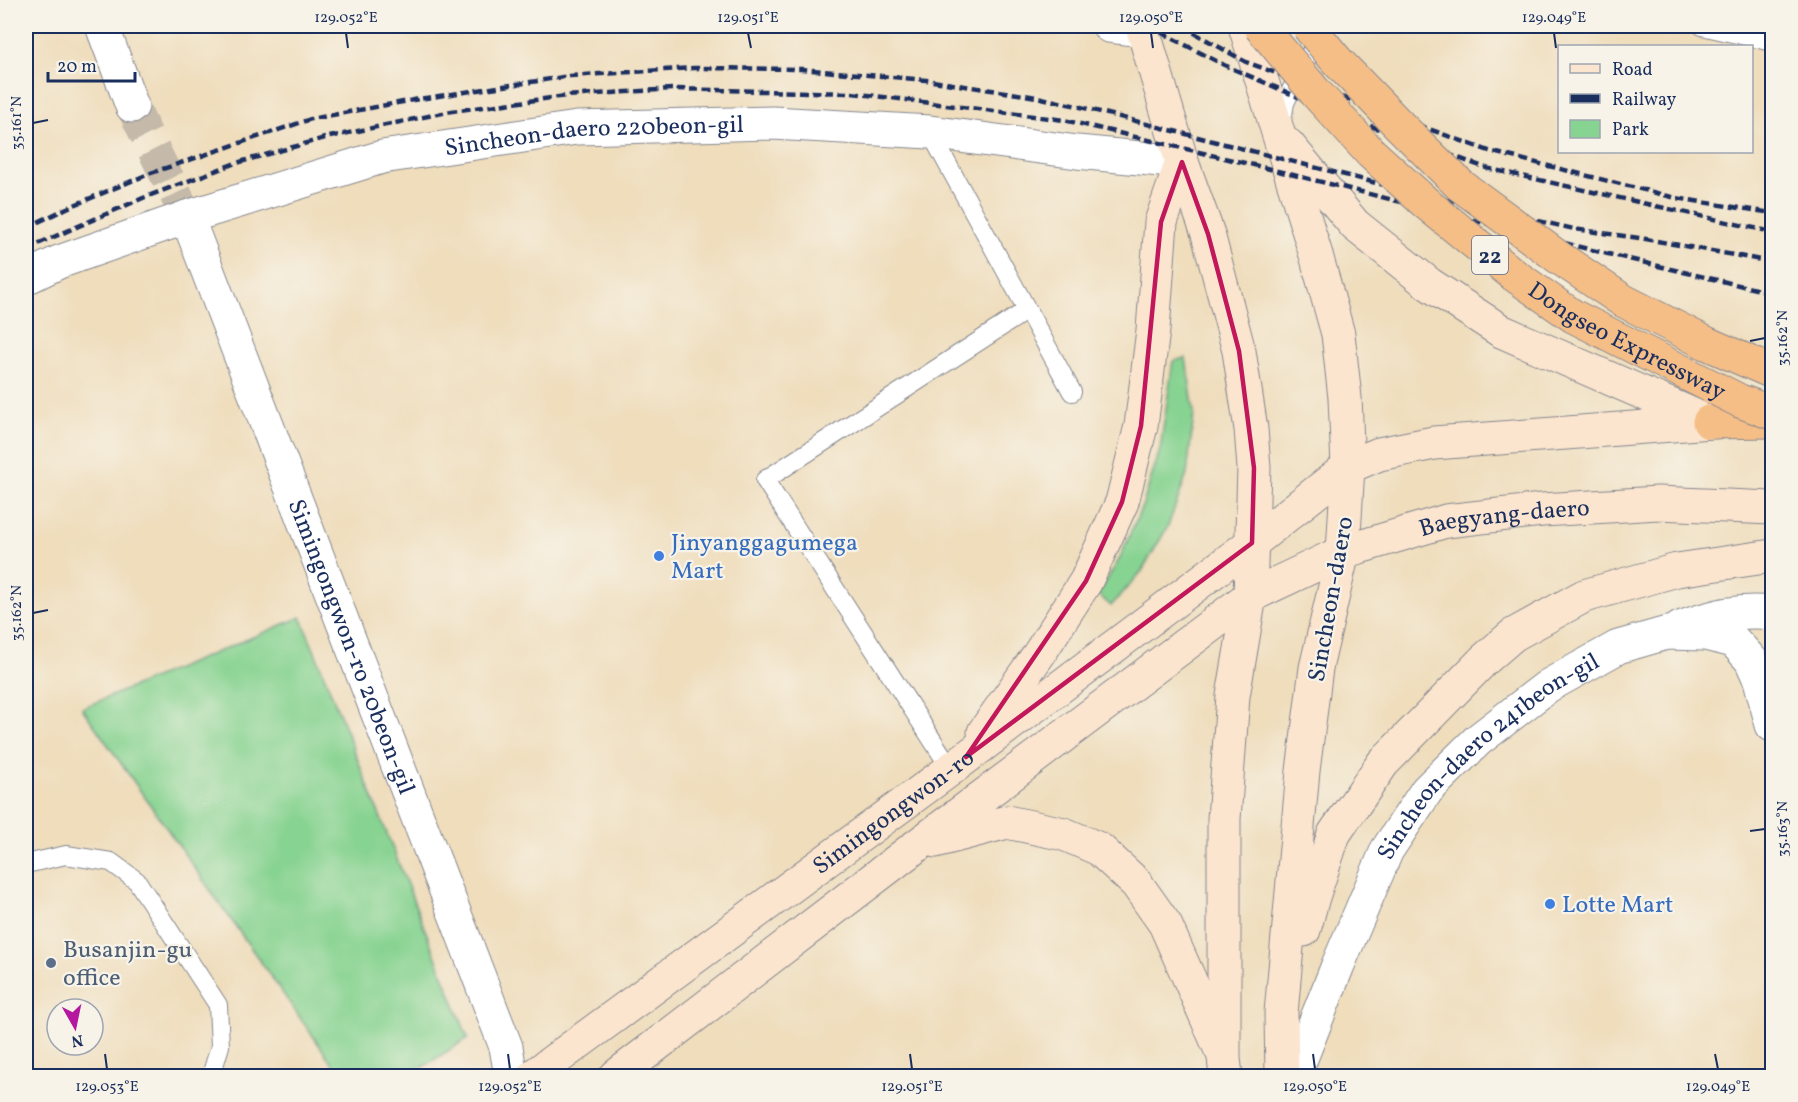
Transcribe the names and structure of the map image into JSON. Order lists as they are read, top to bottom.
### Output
{
  "streets": {
    "highway": ["22", "Dongseo Expressway"],
    "main road": ["Baegyang-daero", "Sincheon-daero", "Simingongwon-ro"],
    "street": ["Sincheon-daero 220beon-gil", "Simingongwon-ro 20beon-gil", "Sincheon-daero 241beon-gil"]
  },
  "crossings": [
    ["Sincheon-daero 220beon-gil", "Simingongwon-ro 20beon-gil"],
    ["Baegyang-daero", "Sincheon-daero"],
    ["Baegyang-daero", "Simingongwon-ro"]
  ],
  "places": ["Jinyanggagumega Mart", "Lotte Mart", "Busanjin-gu office"],
  "legend": ["Road", "Railway", "Park"],
  "scale_bar": "20 m",
  "north": "bottom",
  "coordinates": [
    "129.052°E",
    "129.051°E",
    "129.050°E",
    "129.049°E",
    "35.161°N",
    "35.162°N",
    "35.163°N",
    "129.053°E"
  ]
}
